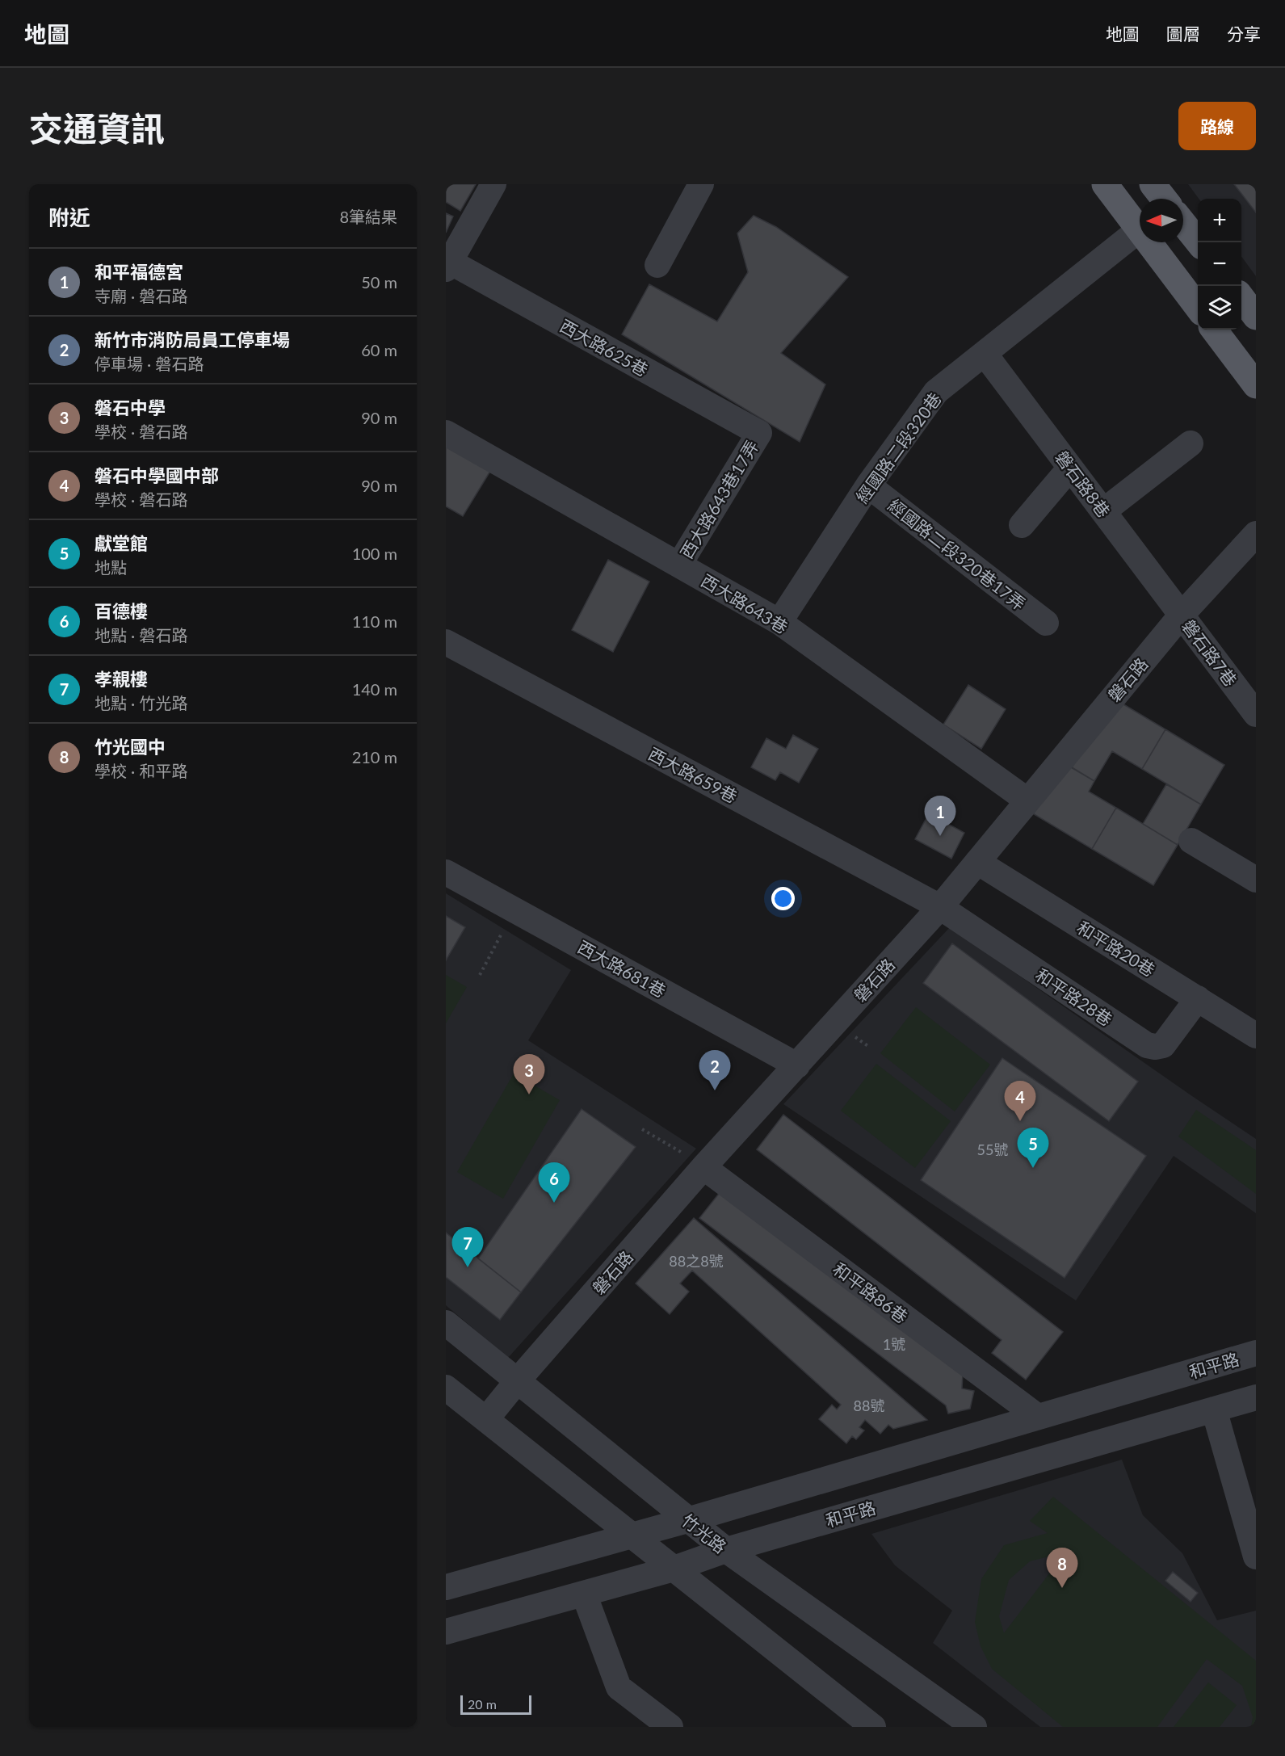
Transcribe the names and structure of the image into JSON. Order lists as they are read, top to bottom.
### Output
{
  "streets": {
    "street": [
      "西大路625巷",
      "經國路二段320巷",
      "磐石路8巷",
      "西大路643巷17弄",
      "經國路二段320巷17弄",
      "西大路643巷",
      "磐石路7巷",
      "磐石路",
      "西大路659巷",
      "和平路20巷",
      "西大路681巷",
      "和平路28巷",
      "和平路86巷",
      "和平路",
      "竹光路"
    ]
  },
  "crossings": [
    ["西大路625巷", "西大路643巷17弄"],
    ["經國路二段320巷", "磐石路8巷"],
    ["經國路二段320巷", "經國路二段320巷17弄"],
    ["經國路二段320巷", "西大路643巷"],
    ["磐石路8巷", "磐石路7巷"],
    ["磐石路8巷", "磐石路"],
    ["西大路643巷17弄", "西大路643巷"],
    ["西大路643巷", "磐石路"],
    ["磐石路7巷", "磐石路"],
    ["磐石路", "西大路659巷"],
    ["磐石路", "和平路20巷"],
    ["磐石路", "西大路681巷"],
    ["磐石路", "和平路28巷"],
    ["磐石路", "和平路86巷"],
    ["磐石路", "竹光路"],
    ["西大路659巷", "和平路28巷"],
    ["和平路20巷", "和平路28巷"],
    ["和平路86巷", "和平路"],
    ["和平路", "竹光路"]
  ],
  "house_numbers": [
    "55號",
    "88之8號",
    "1號",
    "88號"
  ],
  "scale_bar": "20 m",
  "north": "left",
  "page": {
    "header": "地圖",
    "nav": ["地圖", "圖層", "分享"],
    "title": "交通資訊",
    "buttons": "路線",
    "heading": ["附近", "8筆結果"],
    "map_buttons": ["+", "−"],
    "list": [
      {
        "mark": "1",
        "name": "和平福德宮",
        "note": "寺廟 · 磐石路",
        "value": "50 m"
      },
      {
        "mark": "2",
        "name": "新竹市消防局員工停車場",
        "note": "停車場 · 磐石路",
        "value": "60 m"
      },
      {
        "mark": "3",
        "name": "磐石中學",
        "note": "學校 · 磐石路",
        "value": "90 m"
      },
      {
        "mark": "4",
        "name": "磐石中學國中部",
        "note": "學校 · 磐石路",
        "value": "90 m"
      },
      {
        "mark": "5",
        "name": "獻堂館",
        "note": "地點",
        "value": "100 m"
      },
      {
        "mark": "6",
        "name": "百德樓",
        "note": "地點 · 磐石路",
        "value": "110 m"
      },
      {
        "mark": "7",
        "name": "孝親樓",
        "note": "地點 · 竹光路",
        "value": "140 m"
      },
      {
        "mark": "8",
        "name": "竹光國中",
        "note": "學校 · 和平路",
        "value": "210 m"
      }
    ],
    "pins": [
      "1",
      "2",
      "3",
      "4",
      "5",
      "6",
      "7",
      "8"
    ],
    "scale": "20 m"
  }
}
